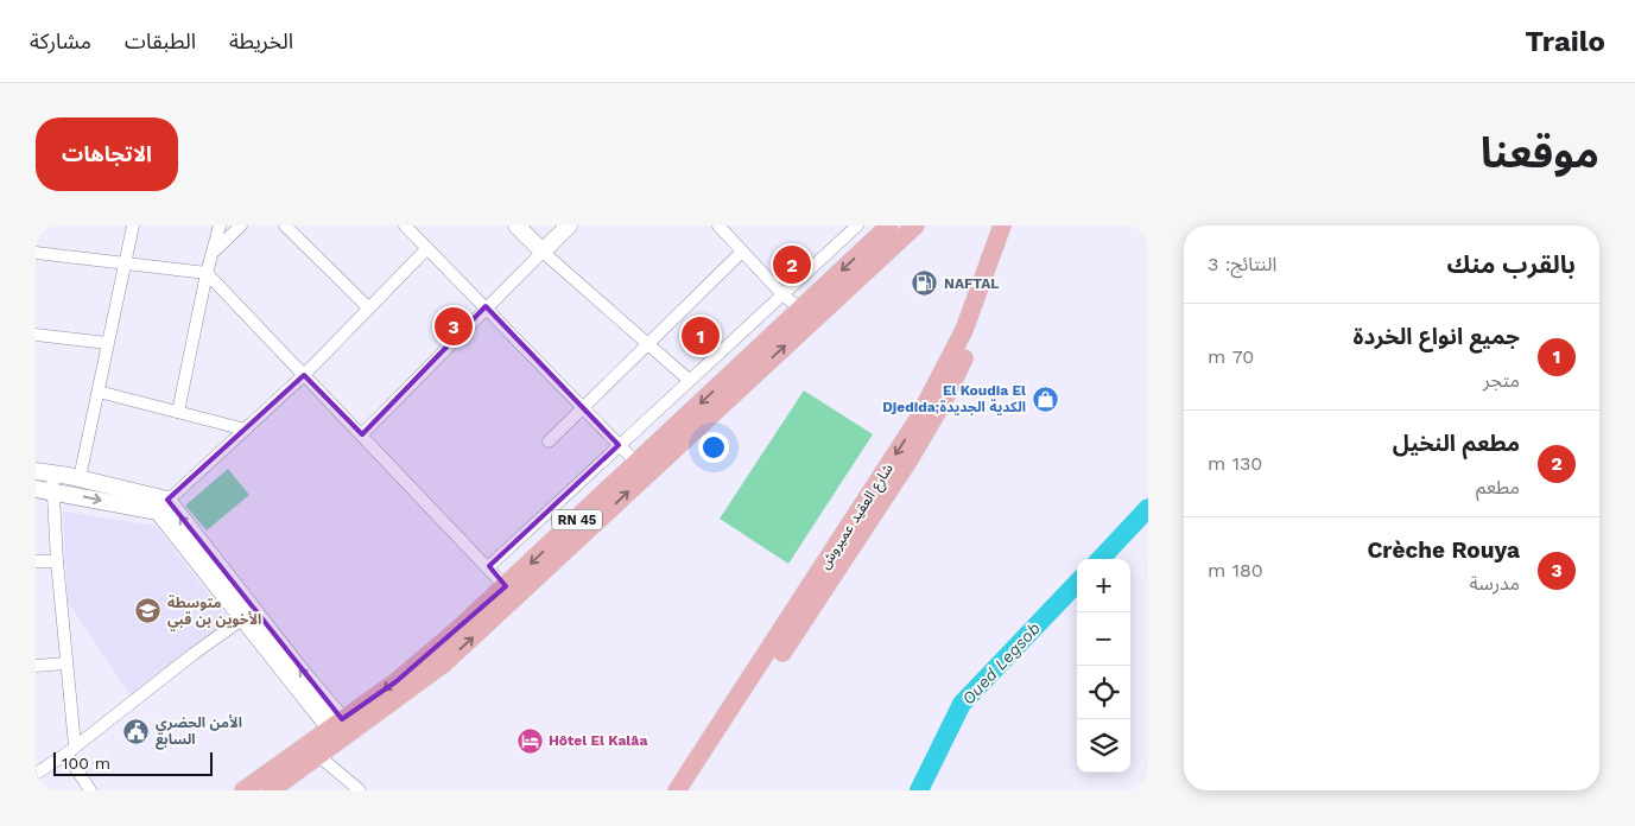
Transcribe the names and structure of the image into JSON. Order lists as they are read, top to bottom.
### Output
{
  "streets": {
    "main road": ["شارع العقيد عميروش", "RN 45"]
  },
  "water": ["Oued Legsob"],
  "places": {
    "fuel station": ["NAFTAL"],
    "shop": ["El Koudia El Djedida;الكدية الجديدة"],
    "school or university": ["متوسطة الأخوين بن قبي"],
    "public building": ["الأمن الحضري السابع"],
    "hotel": ["Hôtel El Kalâa"]
  },
  "scale_bar": "100 m",
  "page": {
    "header": "Trailo",
    "nav": ["الخريطة", "الطبقات", "مشاركة"],
    "title": "موقعنا",
    "buttons": "الاتجاهات",
    "heading": ["بالقرب منك", "النتائج: 3"],
    "pins": ["2", "3", "1"],
    "list": [
      {
        "mark": "1",
        "name": "جميع انواع الخردة",
        "note": "متجر",
        "value": "70 m"
      },
      {
        "mark": "2",
        "name": "مطعم النخيل",
        "note": "مطعم",
        "value": "130 m"
      },
      {
        "mark": "3",
        "name": "Crèche Rouya",
        "note": "مدرسة",
        "value": "180 m"
      }
    ],
    "map_buttons": ["+", "−"],
    "scale": "100 m"
  }
}
